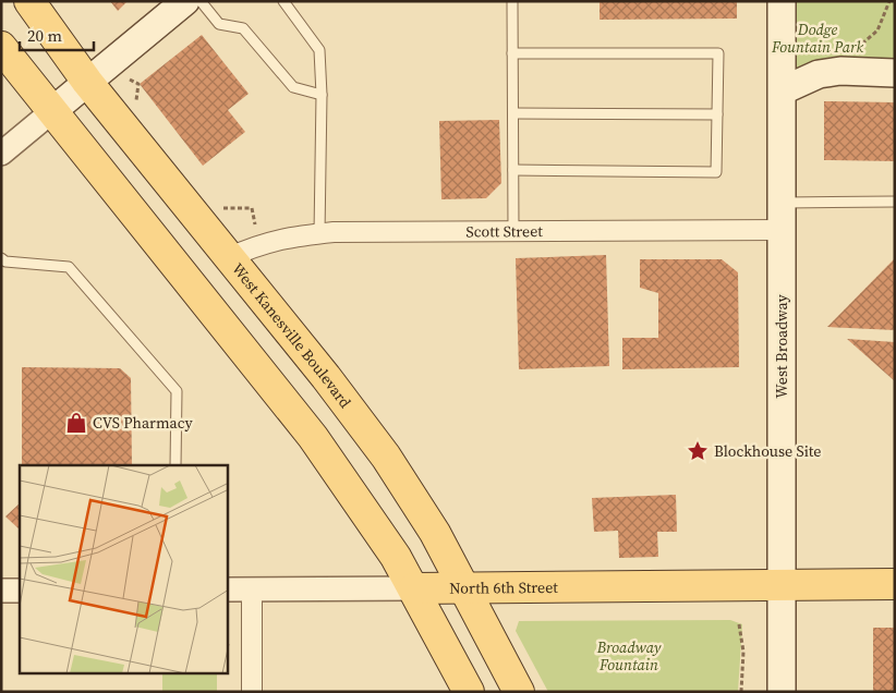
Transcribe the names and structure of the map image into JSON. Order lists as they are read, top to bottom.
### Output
{
  "streets": {
    "main road": ["West Kanesville Boulevard", "West Broadway", "North 6th Street"],
    "street": ["Scott Street"]
  },
  "crossings": [
    ["Scott Street", "West Kanesville Boulevard"],
    ["Scott Street", "West Broadway"],
    ["West Kanesville Boulevard", "North 6th Street"],
    ["West Broadway", "North 6th Street"]
  ],
  "parks": ["Dodge Fountain Park", "Broadway Fountain"],
  "places": {
    "shop": ["CVS Pharmacy"],
    "place": ["Blockhouse Site"]
  },
  "scale_bar": "20 m"
}
